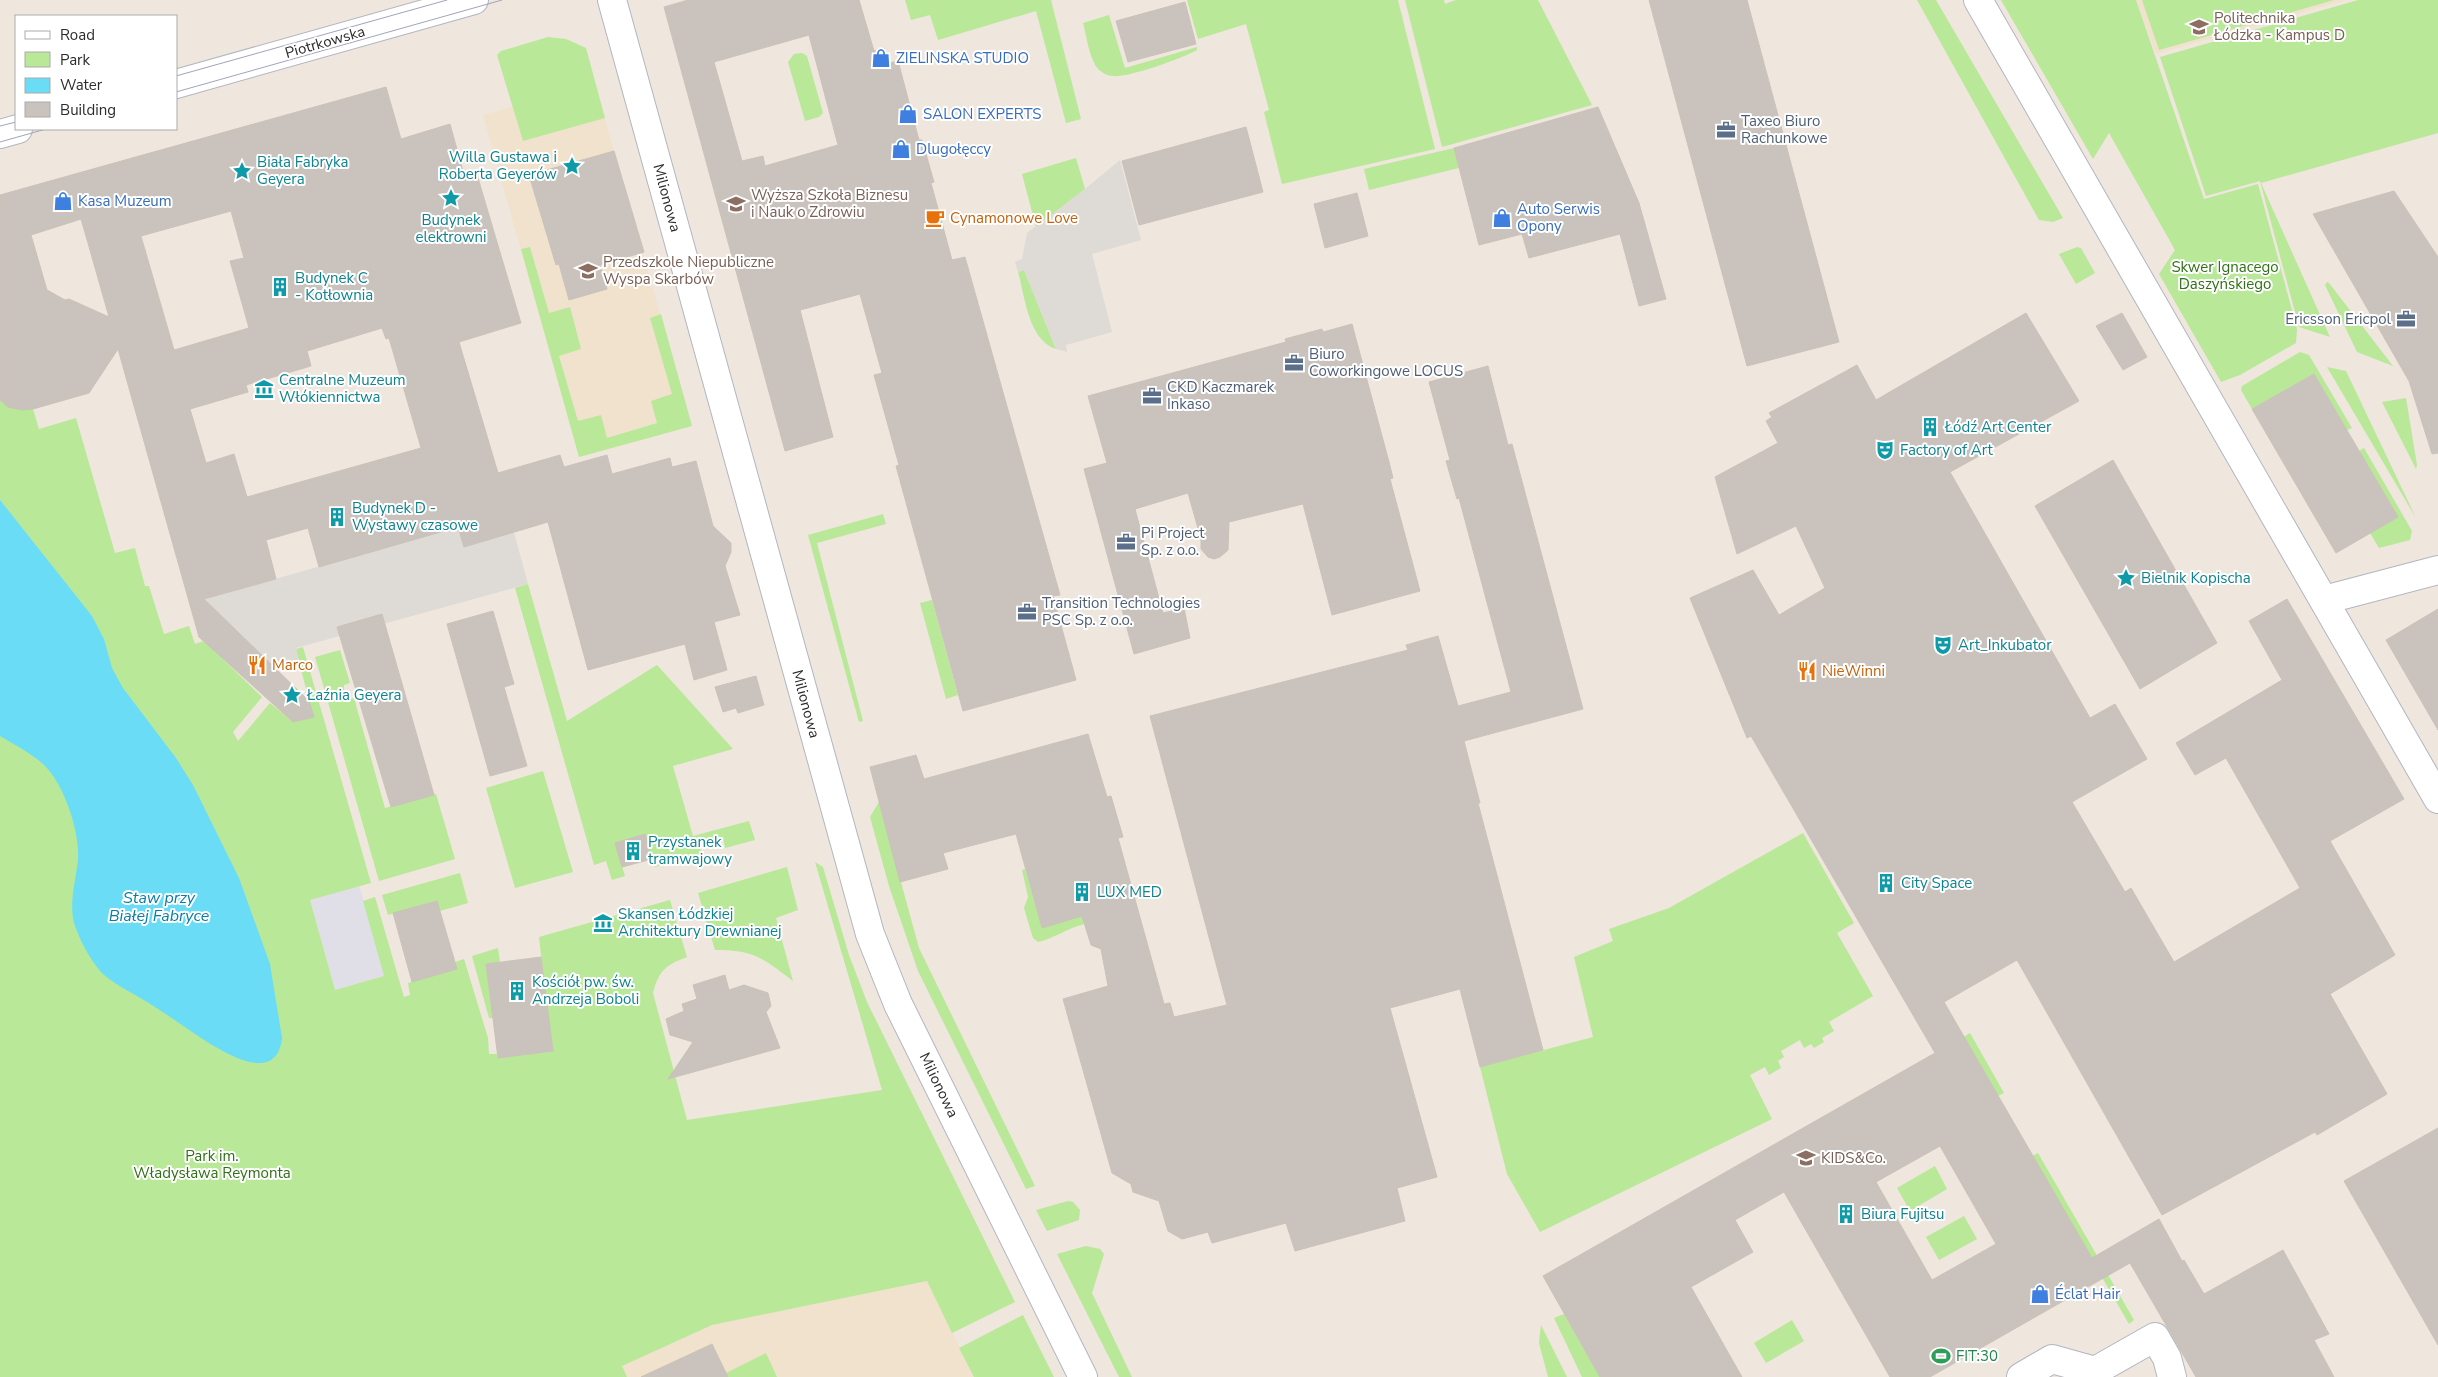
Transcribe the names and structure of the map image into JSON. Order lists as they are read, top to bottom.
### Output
{
  "streets": {
    "street": ["Piotrkowska", "Milionowa"]
  },
  "water": ["Staw przy Białej Fabryce"],
  "parks": ["Skwer Ignacego Daszyńskiego", "Park im. Władysława Reymonta"],
  "places": {
    "school or university": [
      "Politechnika Łódzka - Kampus D",
      "Wyższa Szkoła Biznesu i Nauk o Zdrowiu",
      "Przedszkole Niepubliczne Wyspa Skarbów",
      "KIDS&Co."
    ],
    "shop": [
      "ZIELINSKA STUDIO",
      "SALON EXPERTS",
      "Dlugołęccy",
      "Kasa Muzeum",
      "Auto Serwis Opony",
      "Éclat Hair"
    ],
    "office": [
      "Taxeo Biuro Rachunkowe",
      "Ericsson Ericpol",
      "Biuro Coworkingowe LOCUS",
      "CKD Kaczmarek Inkaso",
      "Pi Project Sp. z o.o.",
      "Transition Technologies PSC Sp. z o.o."
    ],
    "place": [
      "Willa Gustawa i Roberta Geyerów",
      "Biała Fabryka Geyera",
      "Budynek elektrowni",
      "Bielnik Kopischa",
      "Łaźnia Geyera"
    ],
    "cafe": ["Cynamonowe Love"],
    "building": [
      "Budynek C - Kotłownia",
      "Łódź Art Center",
      "Budynek D - Wystawy czasowe",
      "Przystanek tramwajowy",
      "City Space",
      "LUX MED",
      "Kościół pw. św. Andrzeja Boboli",
      "Biura Fujitsu"
    ],
    "museum": ["Centralne Muzeum Włókiennictwa", "Skansen Łódzkiej Architektury Drewnianej"],
    "theatre": ["Factory of Art", "Art_Inkubator"],
    "restaurant": ["Marco", "NieWinni"],
    "sports": ["FIT:30"]
  },
  "legend": [
    "Road",
    "Park",
    "Water",
    "Building"
  ]
}
